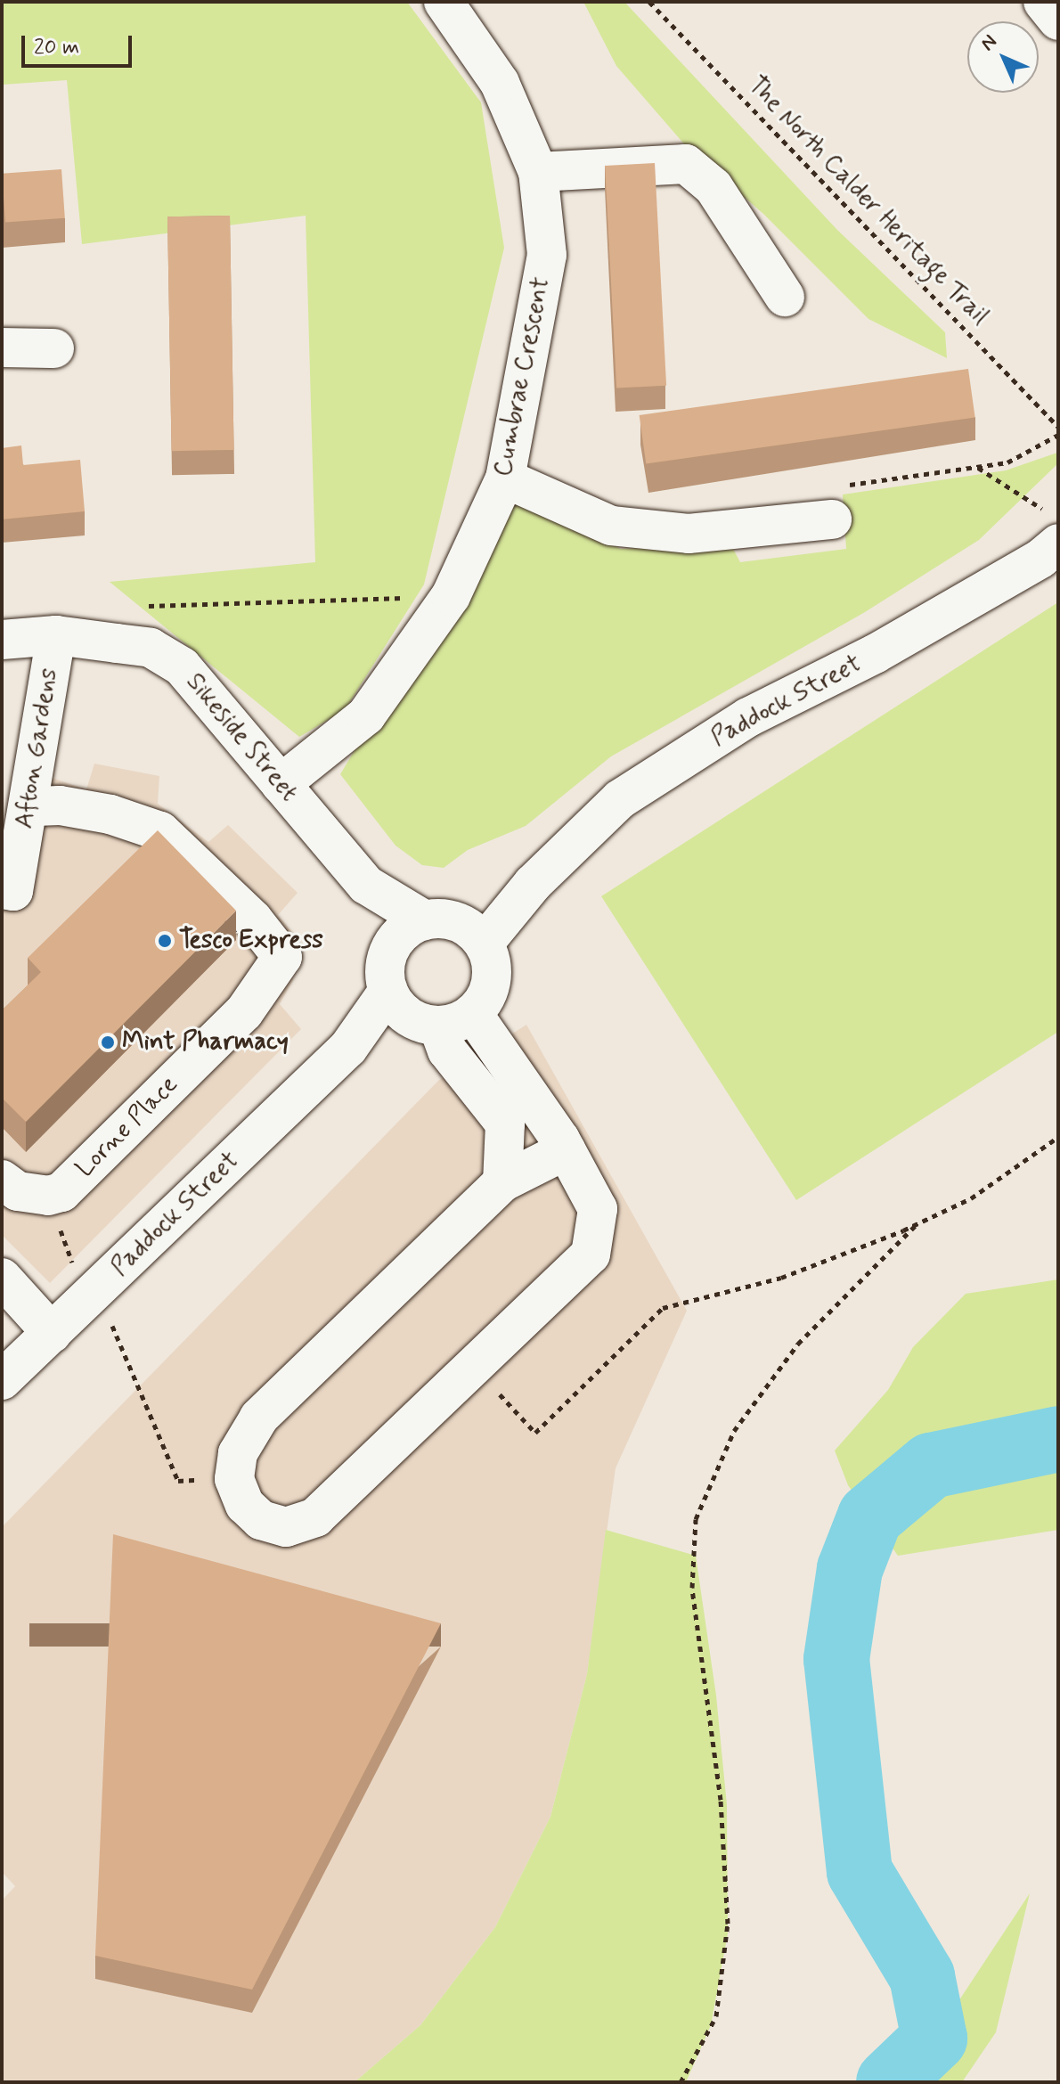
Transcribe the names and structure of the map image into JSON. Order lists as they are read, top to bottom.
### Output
{
  "streets": {
    "street": [
      "Cumbrae Crescent",
      "Paddock Street",
      "Sikeside Street",
      "Afton Gardens",
      "Lorne Place"
    ],
    "path": ["The North Calder Heritage Trail"]
  },
  "crossings": [
    ["Cumbrae Crescent", "Sikeside Street"],
    ["Paddock Street", "Sikeside Street"],
    ["Sikeside Street", "Afton Gardens"],
    ["Afton Gardens", "Lorne Place"]
  ],
  "places": ["Tesco Express", "Mint Pharmacy"],
  "scale_bar": "20 m",
  "north": "top left"
}
